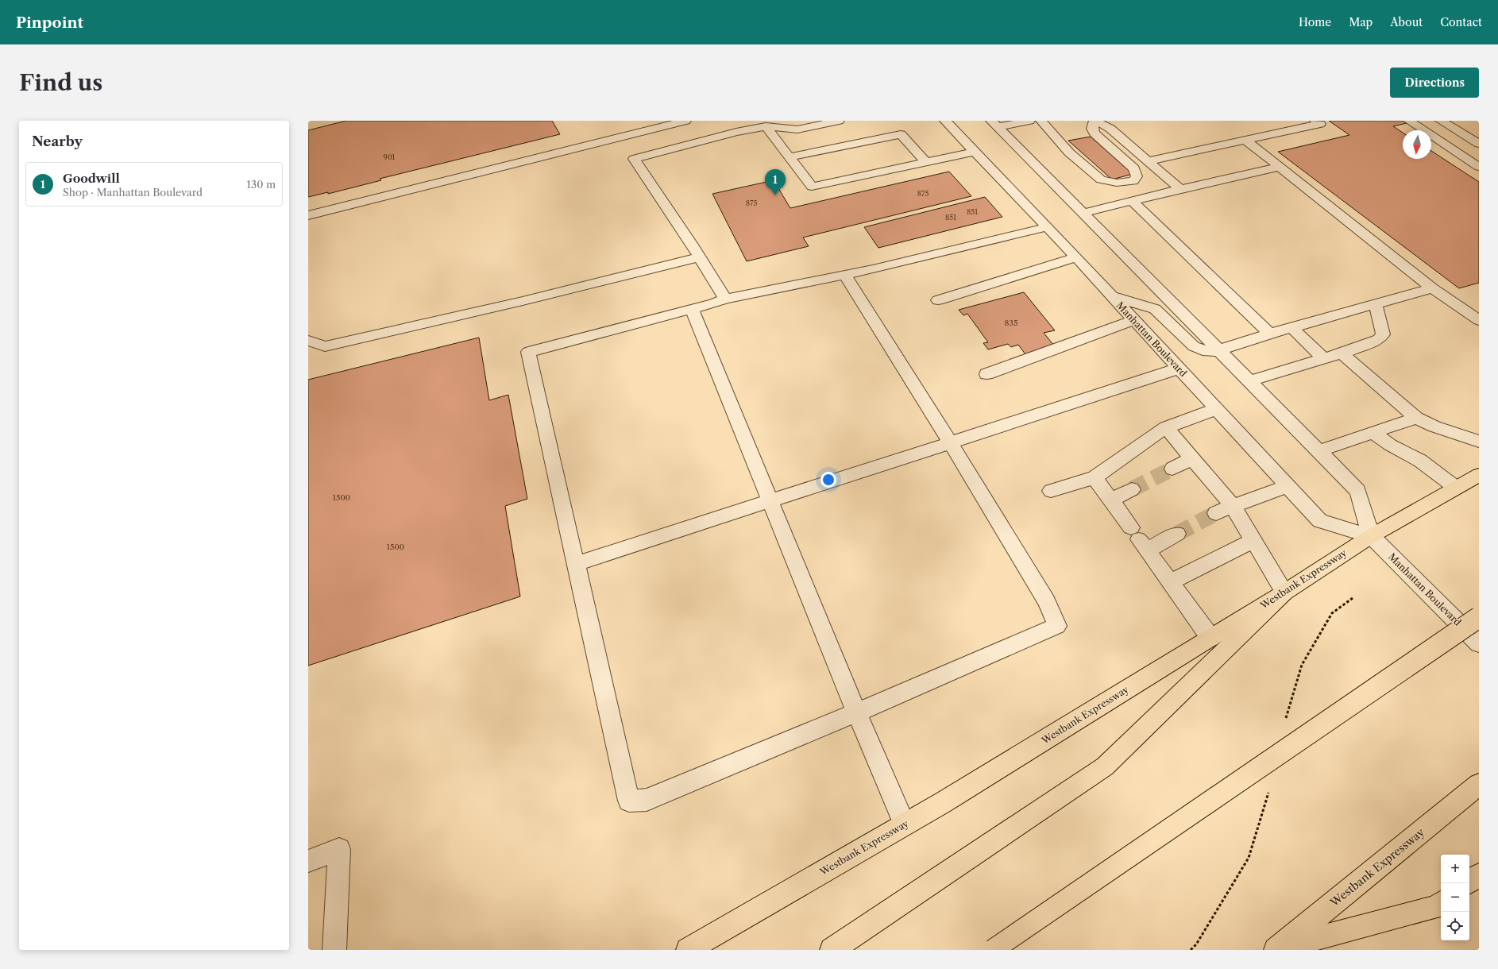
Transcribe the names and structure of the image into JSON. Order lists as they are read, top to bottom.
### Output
{
  "streets": {
    "main road": ["Westbank Expressway"],
    "street": ["Manhattan Boulevard"]
  },
  "crossings": [
    ["Manhattan Boulevard", "Westbank Expressway"]
  ],
  "house_numbers": [
    "901",
    "875",
    "875",
    "851",
    "851",
    "835",
    "1500",
    "1500"
  ],
  "north": "bottom",
  "page": {
    "header": "Pinpoint",
    "nav": [
      "Home",
      "Map",
      "About",
      "Contact"
    ],
    "buttons": "Directions",
    "title": "Find us",
    "heading": "Nearby",
    "list": [
      {
        "mark": "1",
        "name": "Goodwill",
        "note": "Shop · Manhattan Boulevard",
        "value": "130 m"
      }
    ],
    "pins": "1",
    "map_buttons": ["+", "−"]
  }
}
